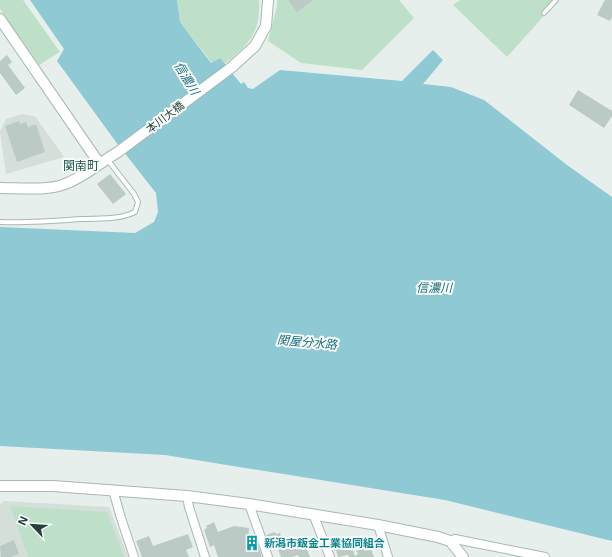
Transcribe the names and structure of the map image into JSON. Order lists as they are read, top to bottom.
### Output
{
  "streets": {
    "street": ["本川大橋"]
  },
  "districts": ["関南町"],
  "water": ["信濃川", "関屋分水路"],
  "places": {
    "building": ["新潟市鈑金工業協同組合"]
  },
  "north": "top left"
}
